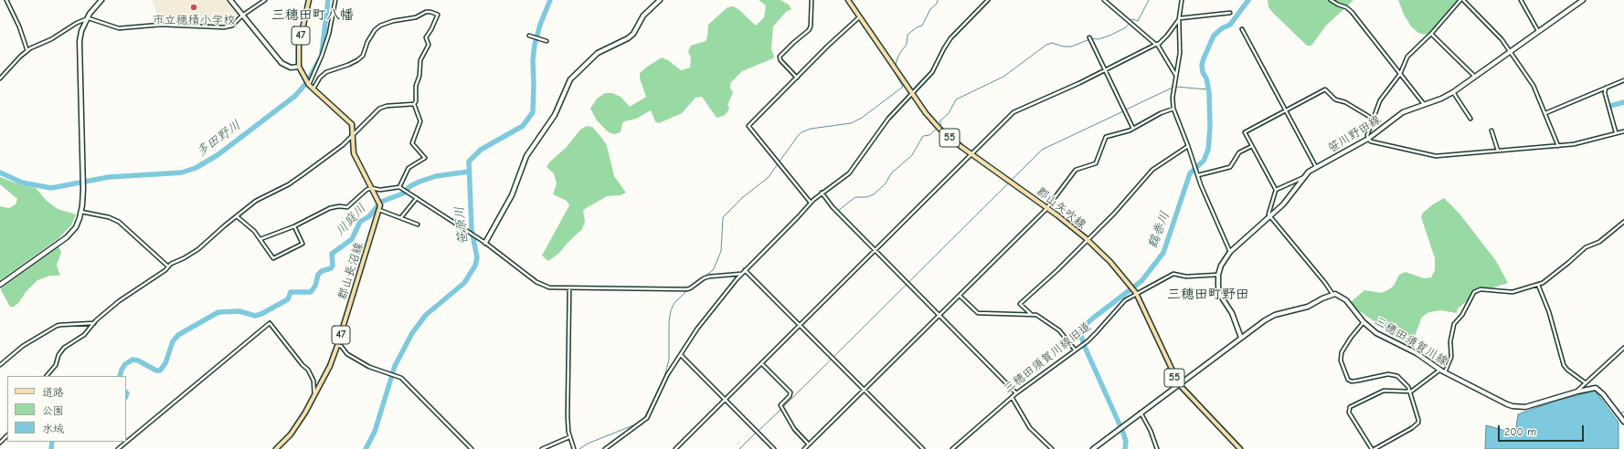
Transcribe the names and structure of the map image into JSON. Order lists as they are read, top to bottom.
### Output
{
  "streets": {
    "main road": [
      "47",
      "55",
      "郡山矢吹線",
      "郡山長沼線"
    ],
    "street": ["笹川野田線", "三穂田須賀川線", "三穂田須賀川線旧道"]
  },
  "crossings": [
    ["笹川野田線", "三穂田須賀川線旧道"],
    ["郡山矢吹線", "三穂田須賀川線旧道"]
  ],
  "districts": ["三穂田町八幡", "三穂田町野田"],
  "water": [
    "多田野川",
    "川庭川",
    "笹原川",
    "鶴巻川"
  ],
  "places": ["市立穂積小学校"],
  "legend": ["道路", "公園", "水域"],
  "scale_bar": "200 m"
}
